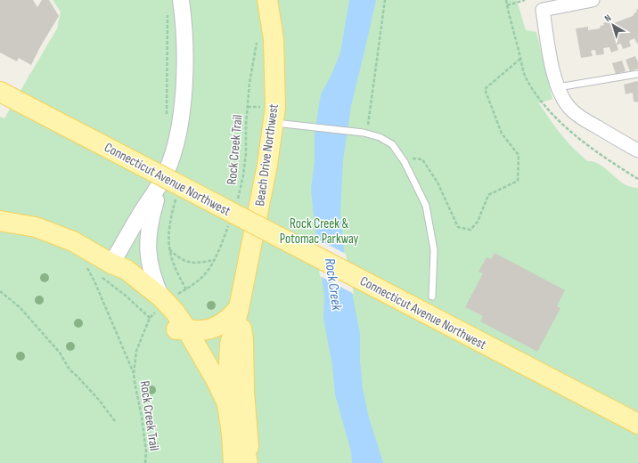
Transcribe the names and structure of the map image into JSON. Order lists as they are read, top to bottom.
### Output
{
  "streets": {
    "main road": ["Beach Drive Northwest", "Connecticut Avenue Northwest"],
    "path": ["Rock Creek Trail"]
  },
  "water": ["Rock Creek"],
  "parks": ["Rock Creek & Potomac Parkway"],
  "north": "top left"
}
